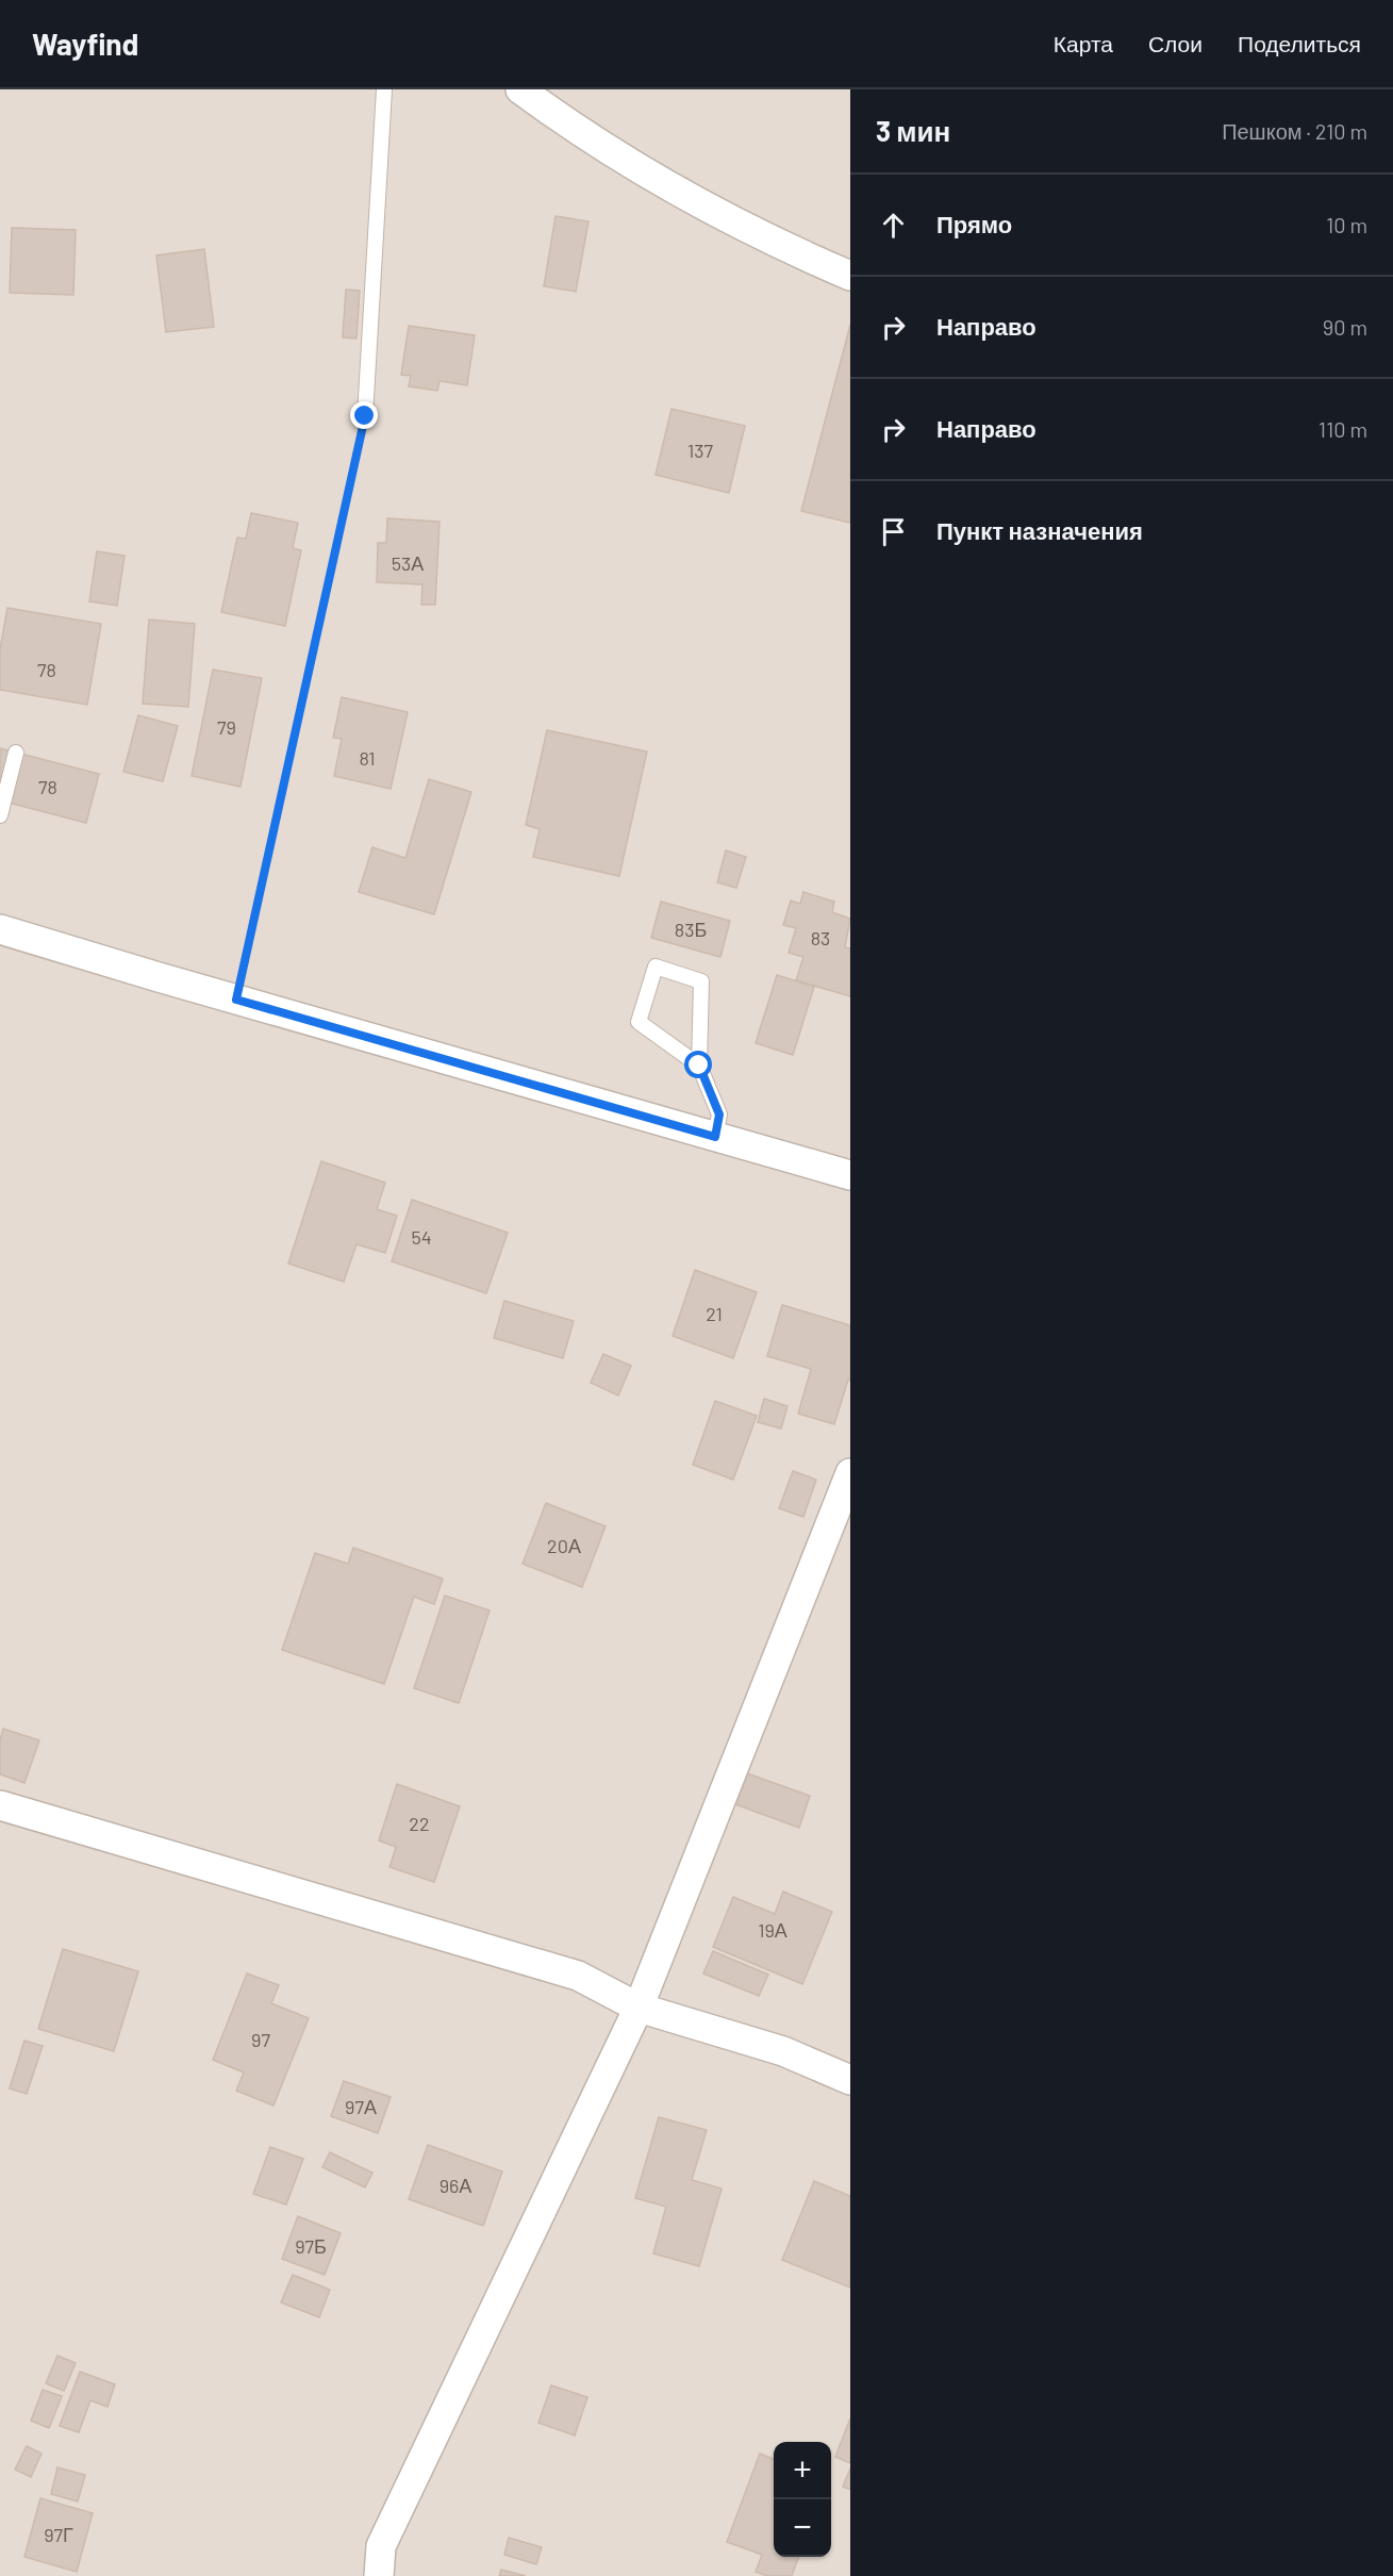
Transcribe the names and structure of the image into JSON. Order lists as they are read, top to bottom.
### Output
{
  "house_numbers": [
    "137",
    "53А",
    "78",
    "79",
    "81",
    "78",
    "83Б",
    "83",
    "54",
    "21",
    "20А",
    "22",
    "19А",
    "97",
    "97А",
    "96А",
    "97Б",
    "97Г"
  ],
  "page": {
    "header": "Wayfind",
    "nav": ["Карта", "Слои", "Поделиться"],
    "heading": ["3 мин", "Пешком · 210 m"],
    "list": [
      ["Прямо", "10 m"],
      ["Направо", "90 m"],
      ["Направо", "110 m"],
      "Пункт назначения"
    ],
    "map_buttons": ["+", "−"]
  }
}
